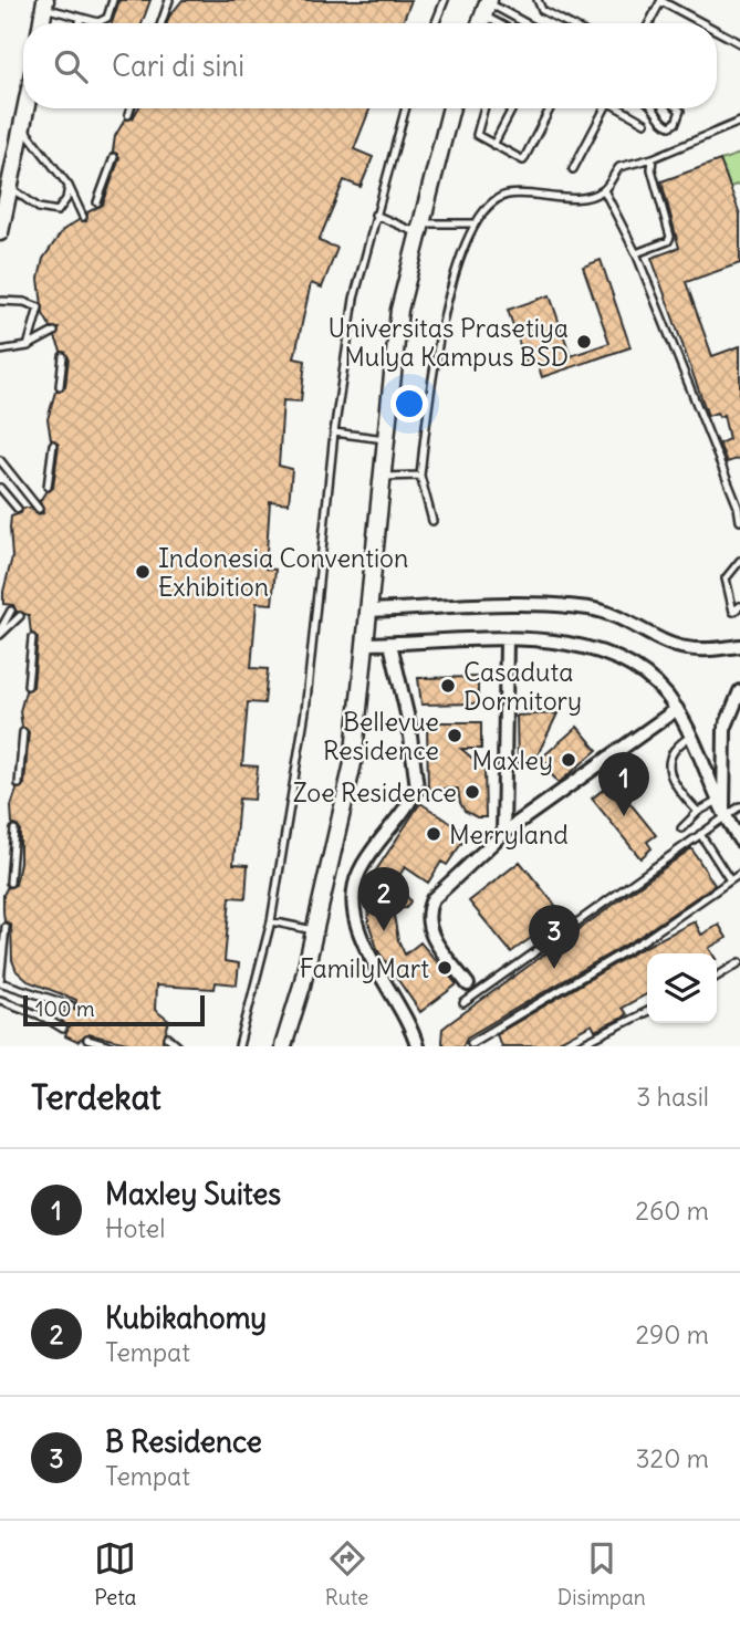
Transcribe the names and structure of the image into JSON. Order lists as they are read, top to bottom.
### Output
{
  "places": [
    "Universitas Prasetiya Mulya Kampus BSD",
    "Indonesia Convention Exhibition",
    "Casaduta Dormitory",
    "Bellevue Residence",
    "Maxley",
    "Zoe Residence",
    "Merryland",
    "FamilyMart"
  ],
  "scale_bar": "100 m",
  "page": {
    "search": "Cari di sini",
    "pins": ["1", "2", "3"],
    "scale": "100 m",
    "heading": ["Terdekat", "3 hasil"],
    "list": [
      {
        "mark": "1",
        "name": "Maxley Suites",
        "note": "Hotel",
        "value": "260 m"
      },
      {
        "mark": "2",
        "name": "Kubikahomy",
        "note": "Tempat",
        "value": "290 m"
      },
      {
        "mark": "3",
        "name": "B Residence",
        "note": "Tempat",
        "value": "320 m"
      }
    ],
    "nav": ["Peta", "Rute", "Disimpan"]
  }
}
